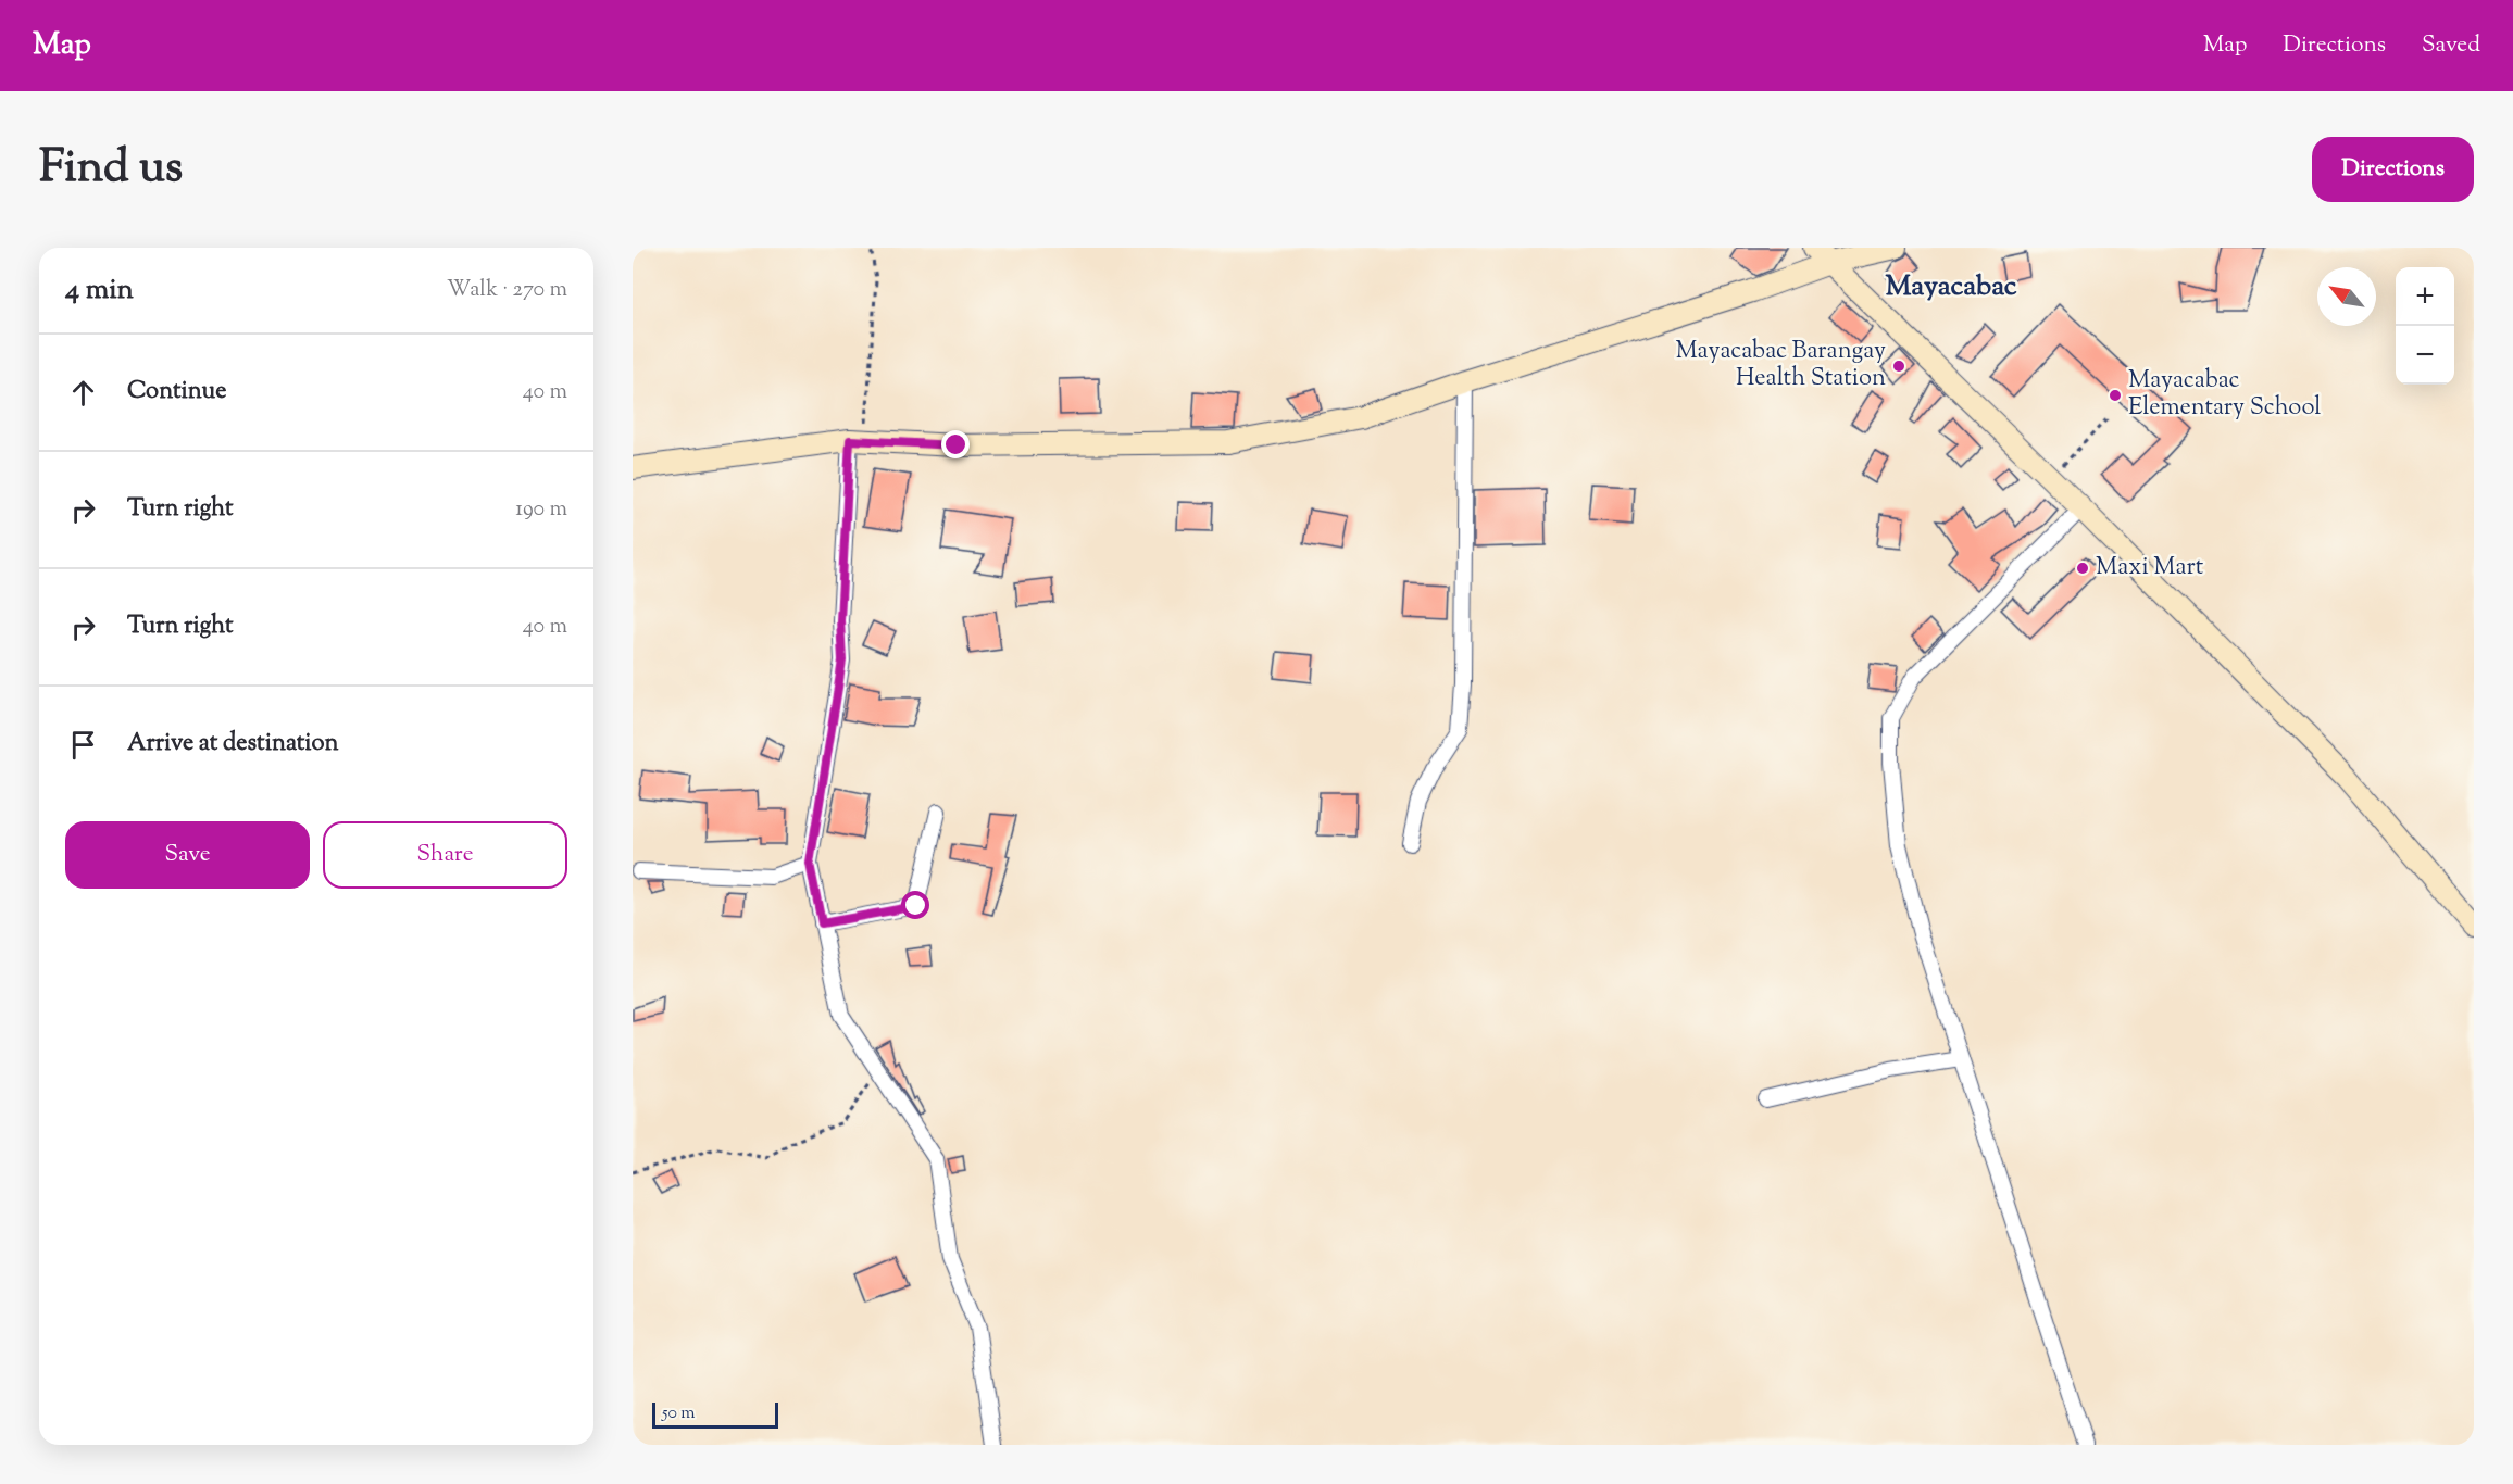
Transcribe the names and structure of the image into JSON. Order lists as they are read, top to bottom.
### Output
{
  "districts": ["Mayacabac"],
  "places": ["Mayacabac Barangay Health Station", "Mayacabac Elementary School", "Maxi Mart"],
  "scale_bar": "50 m",
  "north": "top left",
  "page": {
    "header": "Map",
    "nav": ["Map", "Directions", "Saved"],
    "title": "Find us",
    "buttons": [
      "Directions",
      ["Save", "Share"]
    ],
    "heading": ["4 min", "Walk · 270 m"],
    "map_buttons": ["+", "−"],
    "list": [
      ["Continue", "40 m"],
      ["Turn right", "190 m"],
      ["Turn right", "40 m"],
      "Arrive at destination"
    ],
    "scale": "50 m"
  }
}
